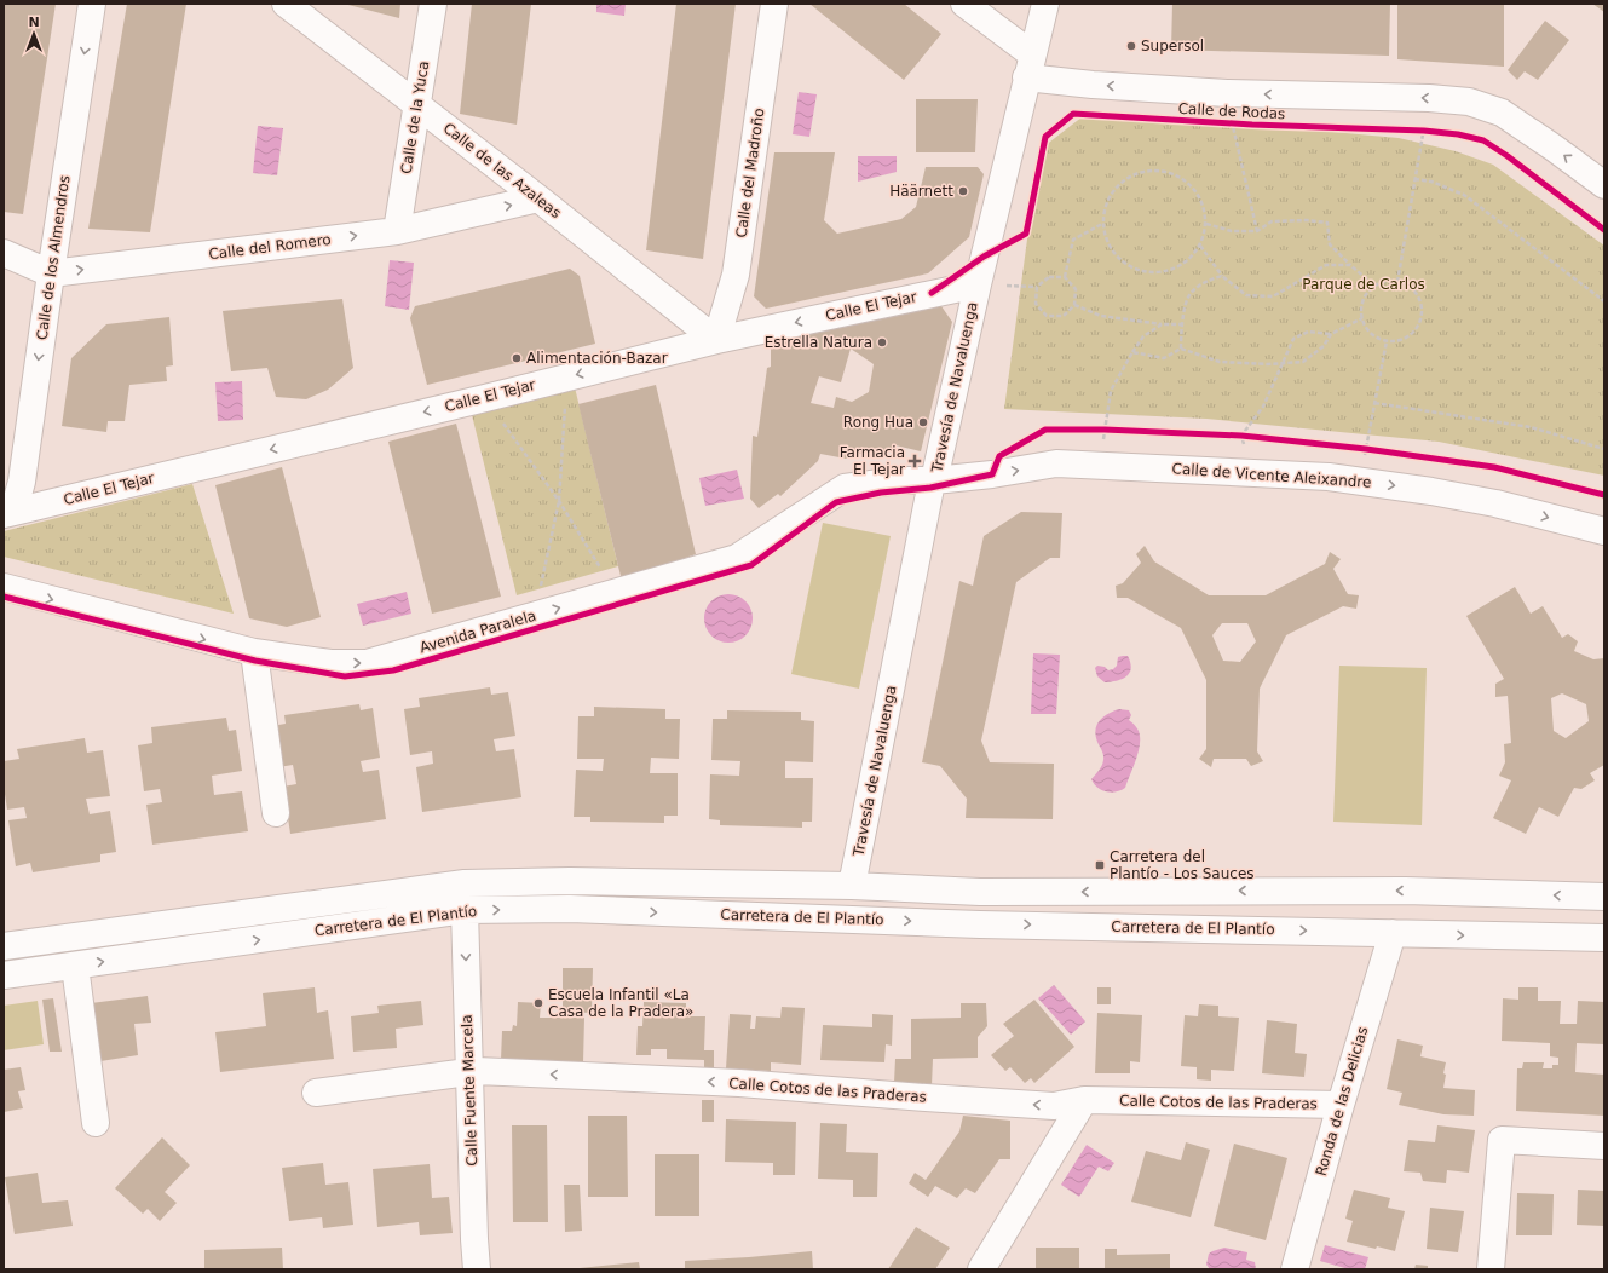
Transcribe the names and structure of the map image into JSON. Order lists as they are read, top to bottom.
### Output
{
  "streets": {
    "street": [
      "Calle de Rodas",
      "Calle de la Yuca",
      "Calle de las Azaleas",
      "Calle del Madroño",
      "Calle del Romero",
      "Calle de los Almendros",
      "Calle El Tejar",
      "Travesía de Navaluenga",
      "Calle de Vicente Aleixandre",
      "Avenida Paralela",
      "Carretera de El Plantío",
      "Calle Fuente Marcela",
      "Calle Cotos de las Praderas",
      "Ronda de las Delicias"
    ]
  },
  "crossings": [
    ["Calle de Rodas", "Travesía de Navaluenga"],
    ["Calle de la Yuca", "Calle de las Azaleas"],
    ["Calle de la Yuca", "Calle del Romero"],
    ["Calle de las Azaleas", "Calle del Madroño"],
    ["Calle de las Azaleas", "Calle del Romero"],
    ["Calle de las Azaleas", "Calle El Tejar"],
    ["Calle del Madroño", "Calle El Tejar"],
    ["Calle del Romero", "Calle de los Almendros"],
    ["Calle de los Almendros", "Calle El Tejar"],
    ["Calle El Tejar", "Travesía de Navaluenga"],
    ["Travesía de Navaluenga", "Calle de Vicente Aleixandre"],
    ["Travesía de Navaluenga", "Avenida Paralela"],
    ["Travesía de Navaluenga", "Carretera de El Plantío"],
    ["Calle de Vicente Aleixandre", "Avenida Paralela"],
    ["Carretera de El Plantío", "Calle Fuente Marcela"],
    ["Carretera de El Plantío", "Ronda de las Delicias"],
    ["Calle Fuente Marcela", "Calle Cotos de las Praderas"],
    ["Calle Cotos de las Praderas", "Ronda de las Delicias"]
  ],
  "one_way": [
    "Calle de Rodas",
    "Calle del Romero",
    "Calle de los Almendros",
    "Calle El Tejar",
    "Calle de Vicente Aleixandre",
    "Avenida Paralela",
    "Calle Fuente Marcela",
    "Calle Cotos de las Praderas"
  ],
  "parks": ["Parque de Carlos"],
  "places": {
    "other": [
      "Supersol",
      "Häärnett",
      "Estrella Natura",
      "Alimentación-Bazar",
      "Rong Hua",
      "Escuela Infantil «La Casa de la Pradera»"
    ],
    "health": ["Farmacia El Tejar"],
    "transit": ["Carretera del Plantío - Los Sauces"]
  },
  "north": "top"
}
